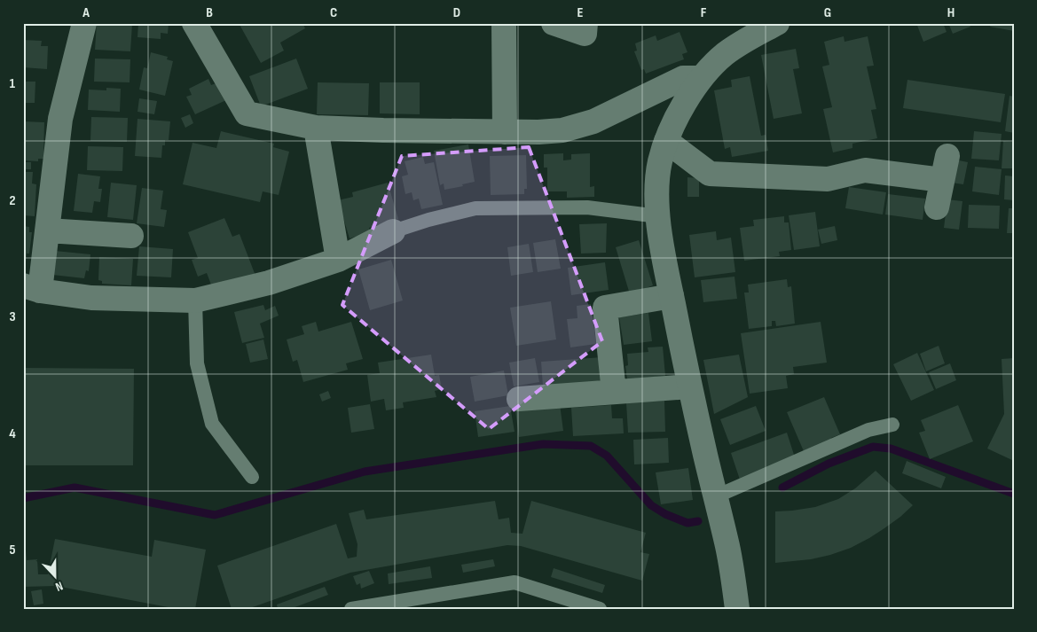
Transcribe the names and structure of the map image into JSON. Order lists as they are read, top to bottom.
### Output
{
  "north": "bottom",
  "grid": {
    "columns": [
      "A",
      "B",
      "C",
      "D",
      "E",
      "F",
      "G",
      "H"
    ],
    "rows": [
      "1",
      "2",
      "3",
      "4",
      "5"
    ]
  }
}
